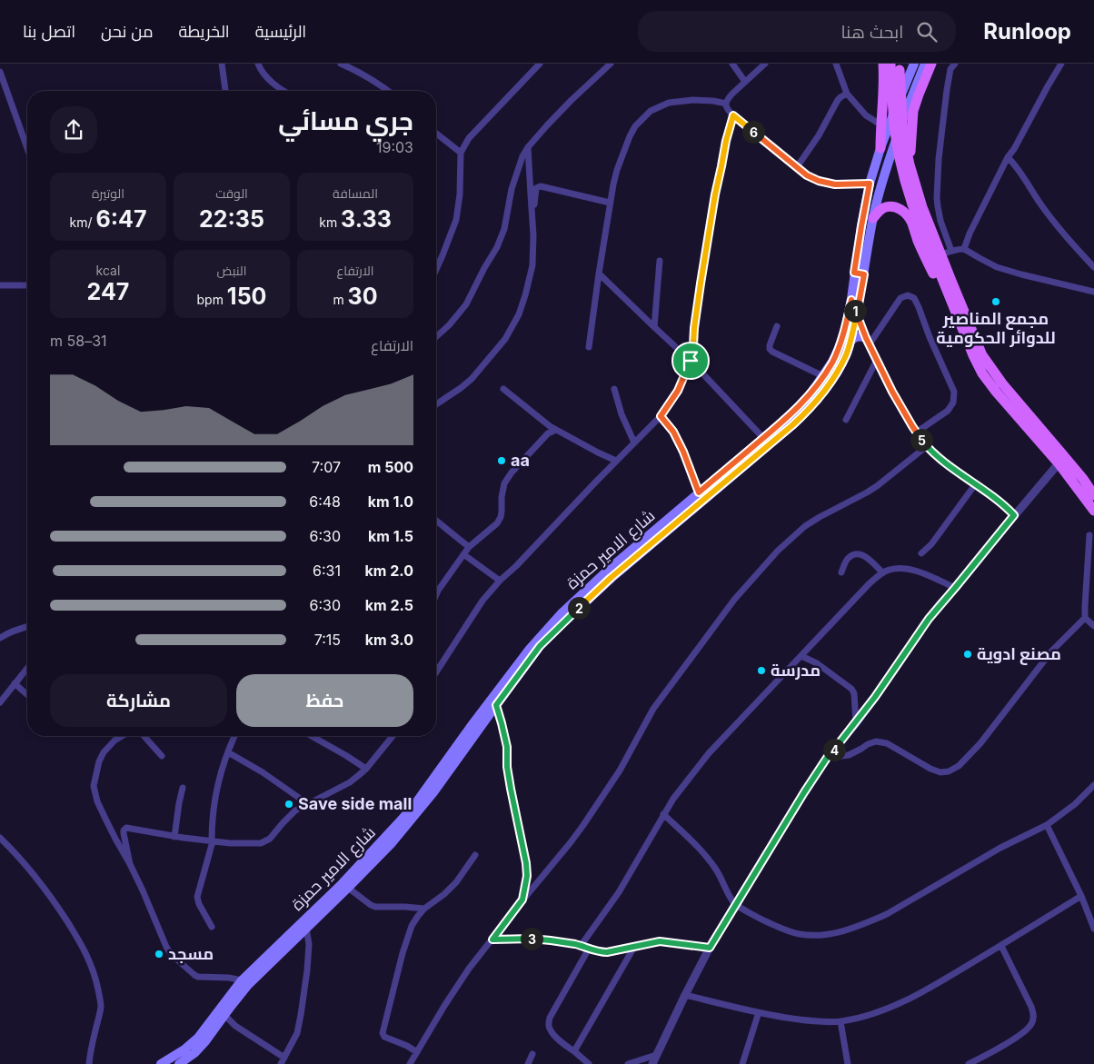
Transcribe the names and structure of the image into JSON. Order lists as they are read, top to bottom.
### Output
{
  "streets": {
    "main road": ["شارع الامير حمزة"]
  },
  "places": [
    "مجمع المناصير للدوائر الحكومية",
    "aa",
    "مصنع ادوية",
    "مدرسة",
    "Save side mall",
    "مسجد"
  ],
  "page": {
    "header": "Runloop",
    "search": "ابحث هنا",
    "nav": [
      "الرئيسية",
      "الخريطة",
      "من نحن",
      "اتصل بنا"
    ],
    "heading": ["جري مسائي", "19:03"],
    "pins": [
      "6",
      "1",
      "5",
      "2",
      "4",
      "3"
    ],
    "stats": [
      ["المسافة", "3.33 km"],
      ["الوقت", "22:35"],
      ["الوتيرة", "6:47 /km"],
      ["الارتفاع", "30 m"],
      ["النبض", "150 bpm"],
      ["kcal", "247"]
    ],
    "chart": ["الارتفاع", "31–58 m"],
    "list": [
      {
        "name": "500 m",
        "note": "7:07"
      },
      {
        "name": "1.0 km",
        "note": "6:48"
      },
      {
        "name": "1.5 km",
        "note": "6:30"
      },
      {
        "name": "2.0 km",
        "note": "6:31"
      },
      {
        "name": "2.5 km",
        "note": "6:30"
      },
      {
        "name": "3.0 km",
        "note": "7:15"
      }
    ],
    "buttons": ["حفظ", "مشاركة"]
  }
}
